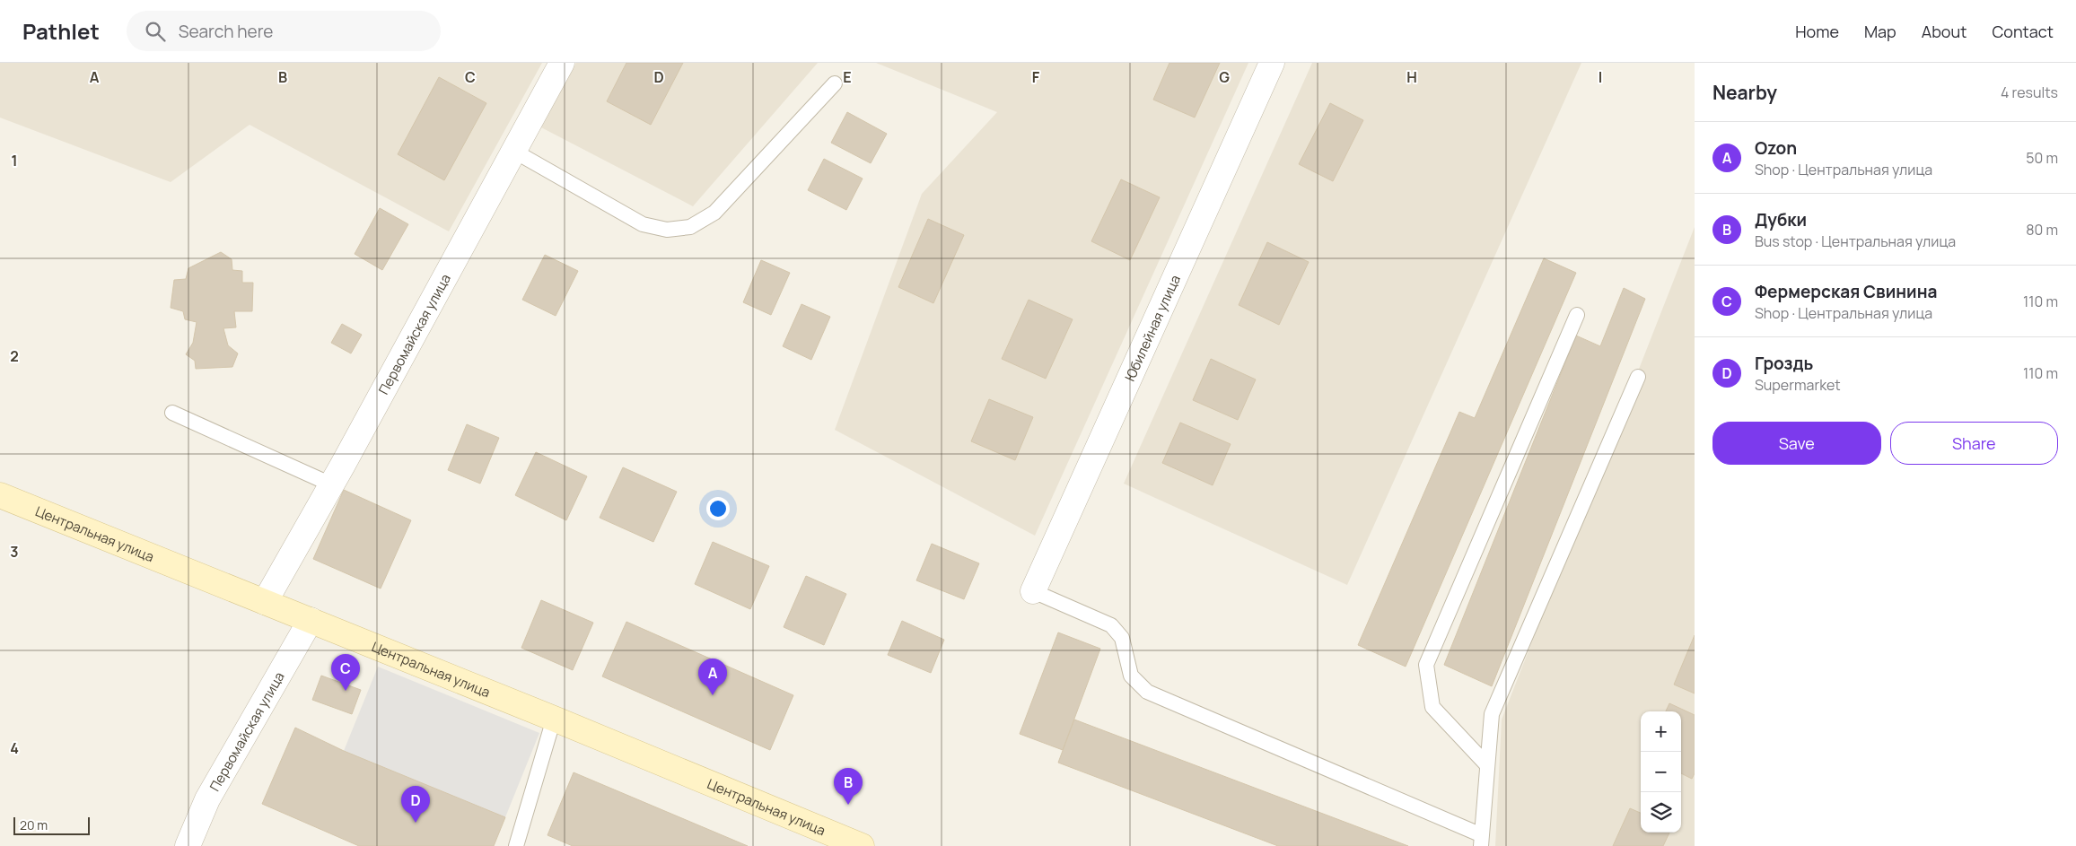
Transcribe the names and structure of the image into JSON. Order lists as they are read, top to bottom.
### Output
{
  "streets": {
    "main road": ["Центральная улица"],
    "street": ["Юбилейная улица", "Первомайская улица"]
  },
  "crossings": [
    ["Первомайская улица", "Центральная улица"]
  ],
  "scale_bar": "20 m",
  "page": {
    "header": "Pathlet",
    "search": "Search here",
    "nav": [
      "Home",
      "Map",
      "About",
      "Contact"
    ],
    "heading": ["Nearby", "4 results"],
    "list": [
      {
        "mark": "A",
        "name": "Ozon",
        "note": "Shop · Центральная улица",
        "value": "50 m"
      },
      {
        "mark": "B",
        "name": "Дубки",
        "note": "Bus stop · Центральная улица",
        "value": "80 m"
      },
      {
        "mark": "C",
        "name": "Фермерская Свинина",
        "note": "Shop · Центральная улица",
        "value": "110 m"
      },
      {
        "mark": "D",
        "name": "Гроздь",
        "note": "Supermarket",
        "value": "110 m"
      }
    ],
    "buttons": ["Save", "Share"],
    "pins": [
      "C",
      "A",
      "B",
      "D"
    ],
    "map_buttons": ["+", "−"],
    "scale": "20 m"
  },
  "grid": {
    "columns": [
      "A",
      "B",
      "C",
      "D",
      "E",
      "F",
      "G",
      "H",
      "I"
    ],
    "rows": [
      "1",
      "2",
      "3",
      "4"
    ]
  }
}
